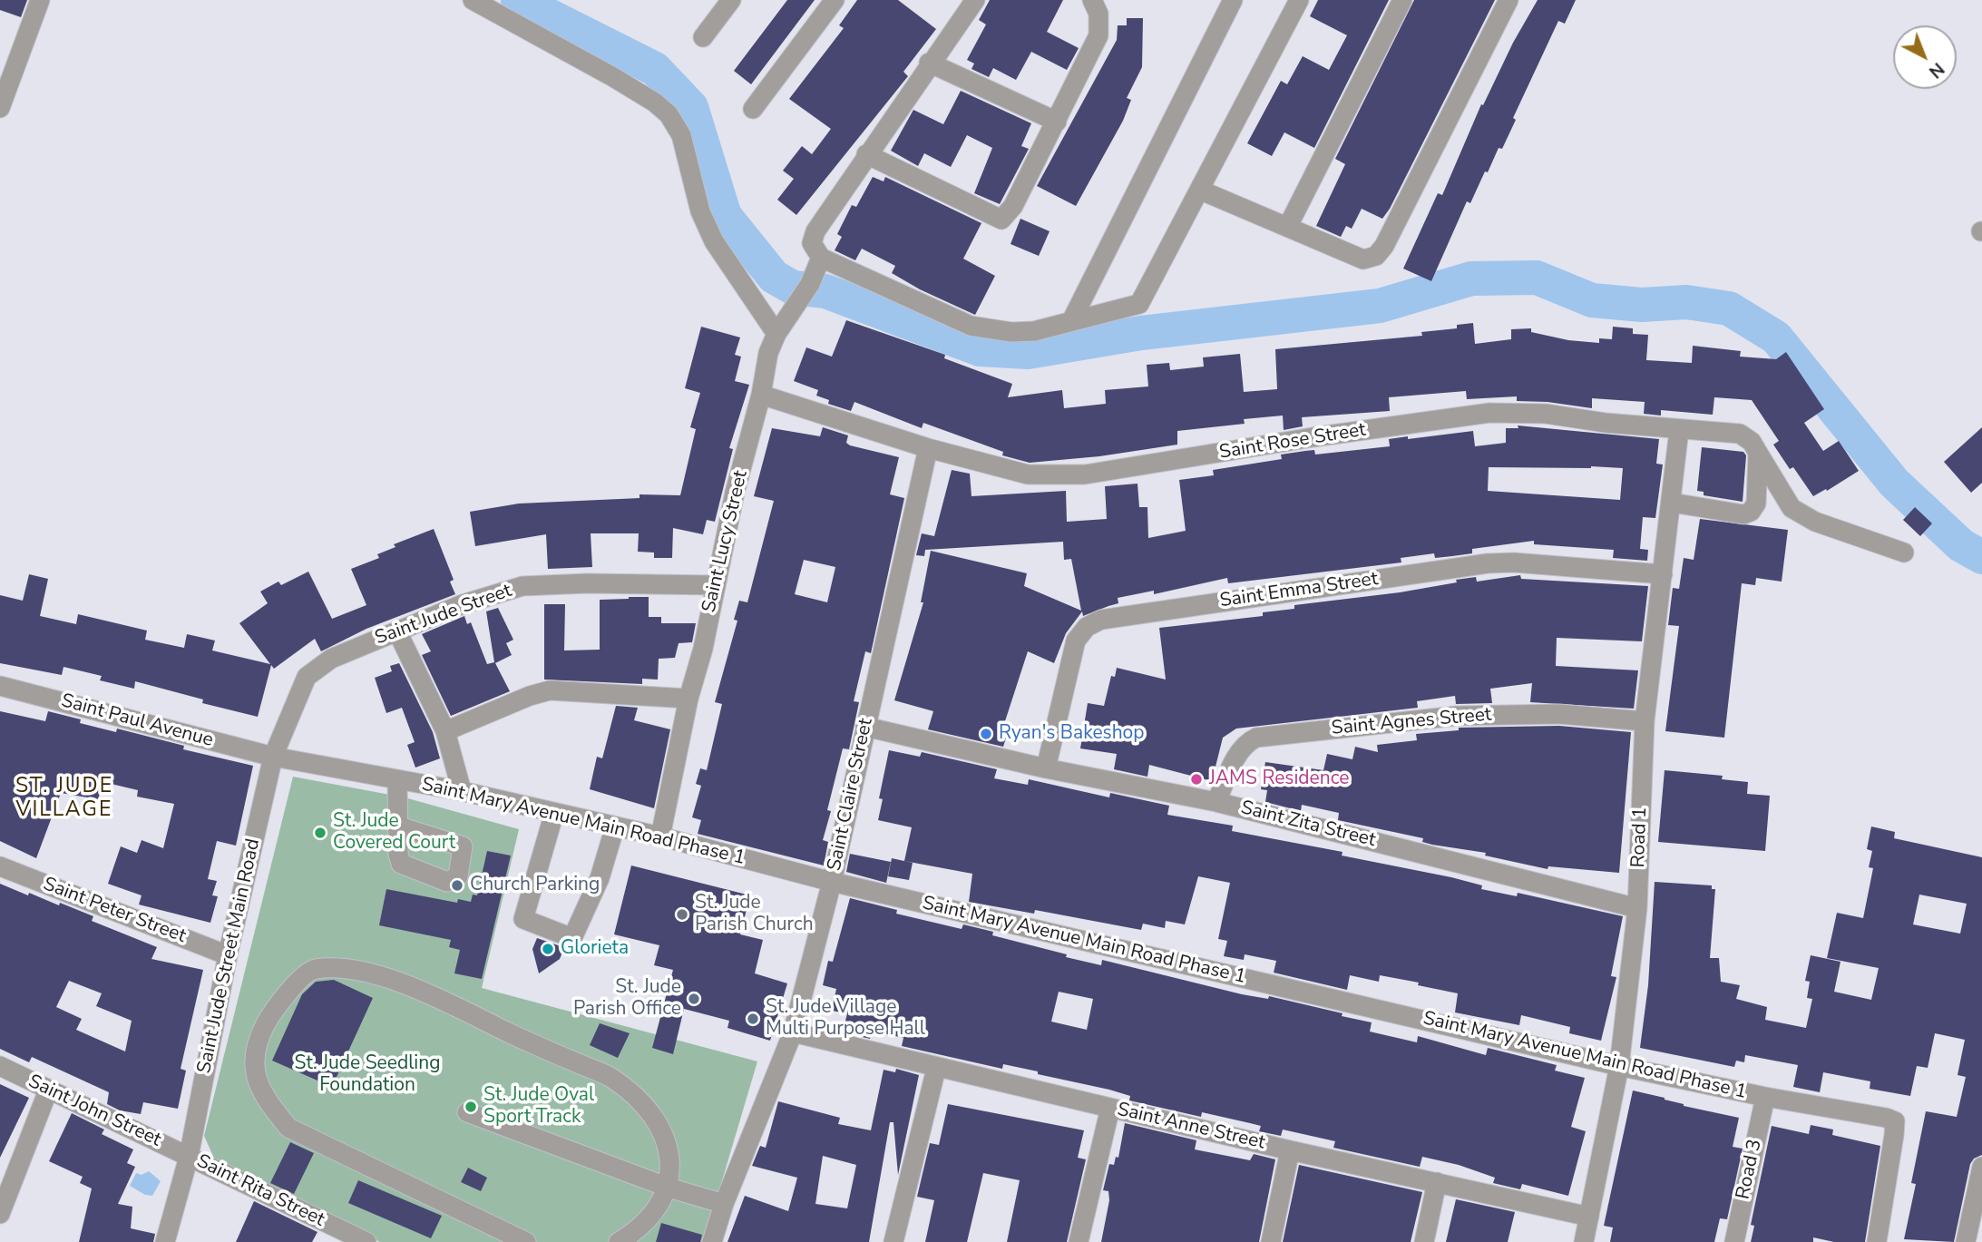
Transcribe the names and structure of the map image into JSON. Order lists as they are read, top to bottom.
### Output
{
  "streets": {
    "street": [
      "Saint Rose Street",
      "Saint Lucy Street",
      "Saint Emma Street",
      "Saint Jude Street",
      "Saint Paul Avenue",
      "Saint Agnes Street",
      "Saint Claire Street",
      "Saint Mary Avenue Main Road Phase 1",
      "Saint Zita Street",
      "Road 1",
      "Saint Peter Street",
      "Saint Jude Street Main Road",
      "Saint John Street",
      "Saint Anne Street",
      "Road 3",
      "Saint Rita Street"
    ]
  },
  "crossings": [
    ["Saint Rose Street", "Saint Lucy Street"],
    ["Saint Rose Street", "Saint Claire Street"],
    ["Saint Rose Street", "Road 1"],
    ["Saint Lucy Street", "Saint Jude Street"],
    ["Saint Lucy Street", "Saint Mary Avenue Main Road Phase 1"],
    ["Saint Emma Street", "Saint Zita Street"],
    ["Saint Emma Street", "Road 1"],
    ["Saint Jude Street", "Saint Paul Avenue"],
    ["Saint Jude Street", "Saint Mary Avenue Main Road Phase 1"],
    ["Saint Jude Street", "Saint Jude Street Main Road"],
    ["Saint Paul Avenue", "Saint Mary Avenue Main Road Phase 1"],
    ["Saint Paul Avenue", "Saint Jude Street Main Road"],
    ["Saint Agnes Street", "Saint Zita Street"],
    ["Saint Agnes Street", "Road 1"],
    ["Saint Claire Street", "Saint Mary Avenue Main Road Phase 1"],
    ["Saint Claire Street", "Saint Zita Street"],
    ["Saint Claire Street", "Saint Anne Street"],
    ["Saint Mary Avenue Main Road Phase 1", "Road 1"],
    ["Saint Mary Avenue Main Road Phase 1", "Saint Jude Street Main Road"],
    ["Saint Mary Avenue Main Road Phase 1", "Road 3"],
    ["Saint Zita Street", "Road 1"],
    ["Road 1", "Saint Anne Street"],
    ["Saint Peter Street", "Saint Jude Street Main Road"],
    ["Saint Jude Street Main Road", "Saint John Street"],
    ["Saint Jude Street Main Road", "Saint Rita Street"],
    ["Saint John Street", "Saint Rita Street"]
  ],
  "districts": ["ST. JUDE VILLAGE"],
  "parks": ["St. Jude Seedling Foundation"],
  "places": [
    "Ryan's Bakeshop",
    "JAMS Residence",
    "St. Jude Covered Court",
    "Church Parking",
    "St. Jude Parish Church",
    "Glorieta",
    "St. Jude Parish Office",
    "St. Jude Village Multi Purpose Hall",
    "St. Jude Oval Sport Track"
  ],
  "north": "bottom right"
}
